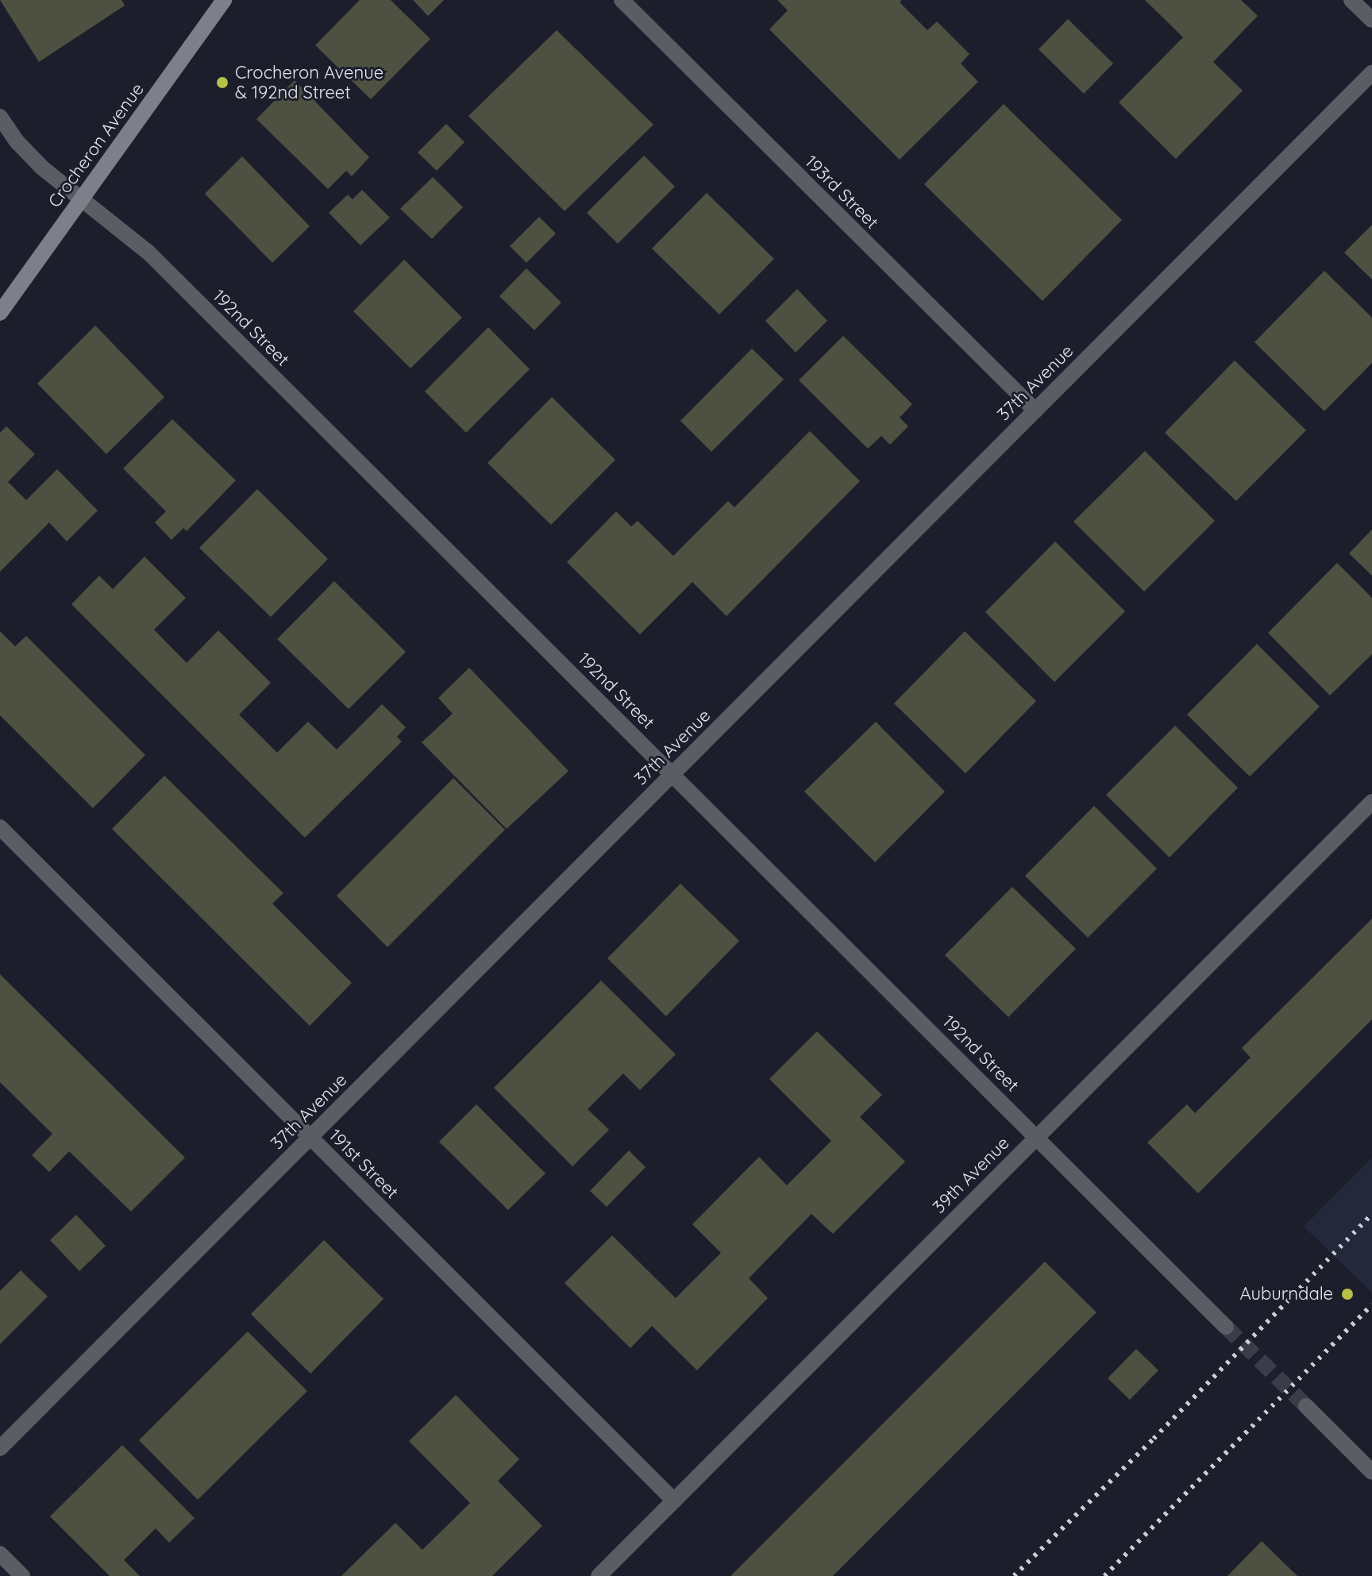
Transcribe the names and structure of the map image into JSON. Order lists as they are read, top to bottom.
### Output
{
  "streets": {
    "street": [
      "Crocheron Avenue",
      "193rd Street",
      "192nd Street",
      "37th Avenue",
      "191st Street",
      "39th Avenue"
    ]
  },
  "crossings": [
    ["Crocheron Avenue", "192nd Street"],
    ["193rd Street", "37th Avenue"],
    ["192nd Street", "37th Avenue"],
    ["192nd Street", "39th Avenue"],
    ["37th Avenue", "191st Street"],
    ["191st Street", "39th Avenue"]
  ],
  "places": ["Crocheron Avenue & 192nd Street", "Auburndale"]
}
